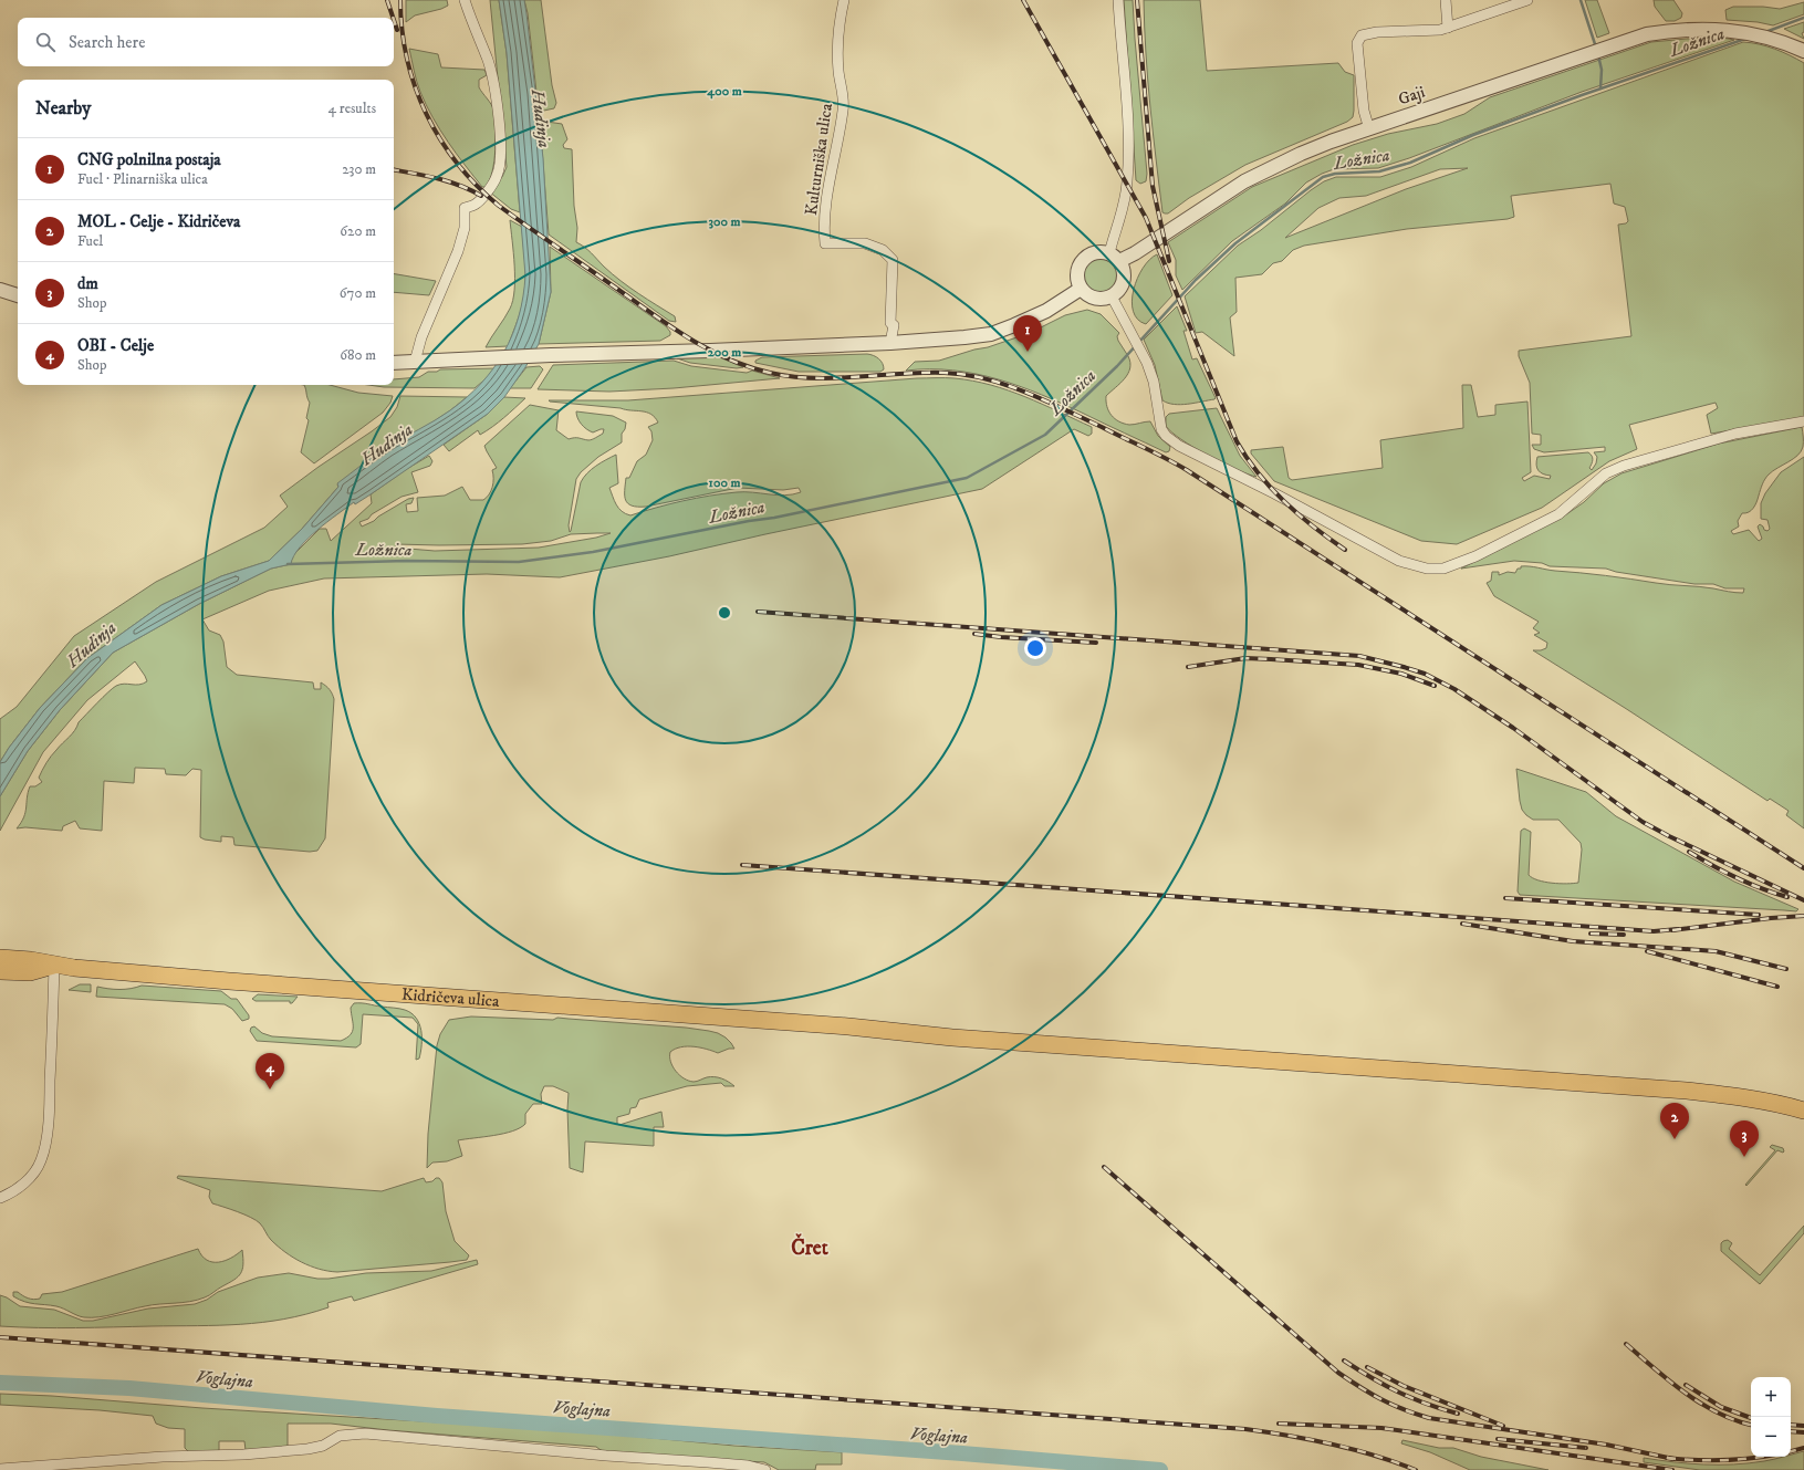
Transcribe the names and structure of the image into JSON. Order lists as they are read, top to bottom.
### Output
{
  "streets": {
    "main road": ["Kidričeva ulica"],
    "street": ["Gaji", "Kulturniška ulica"]
  },
  "districts": ["Čret"],
  "water": ["Ložnica", "Hudinja", "Voglajna"],
  "page": {
    "search": "Search here",
    "heading": ["Nearby", "4 results"],
    "list": [
      {
        "mark": "1",
        "name": "CNG polnilna postaja",
        "note": "Fuel · Plinarniška ulica",
        "value": "230 m"
      },
      {
        "mark": "2",
        "name": "MOL - Celje - Kidričeva",
        "note": "Fuel",
        "value": "620 m"
      },
      {
        "mark": "3",
        "name": "dm",
        "note": "Shop",
        "value": "670 m"
      },
      {
        "mark": "4",
        "name": "OBI - Celje",
        "note": "Shop",
        "value": "680 m"
      }
    ],
    "pins": [
      "1",
      "4",
      "2",
      "3"
    ],
    "map_buttons": ["+", "−"]
  },
  "rings": [
    "400 m",
    "300 m",
    "200 m",
    "100 m"
  ]
}
